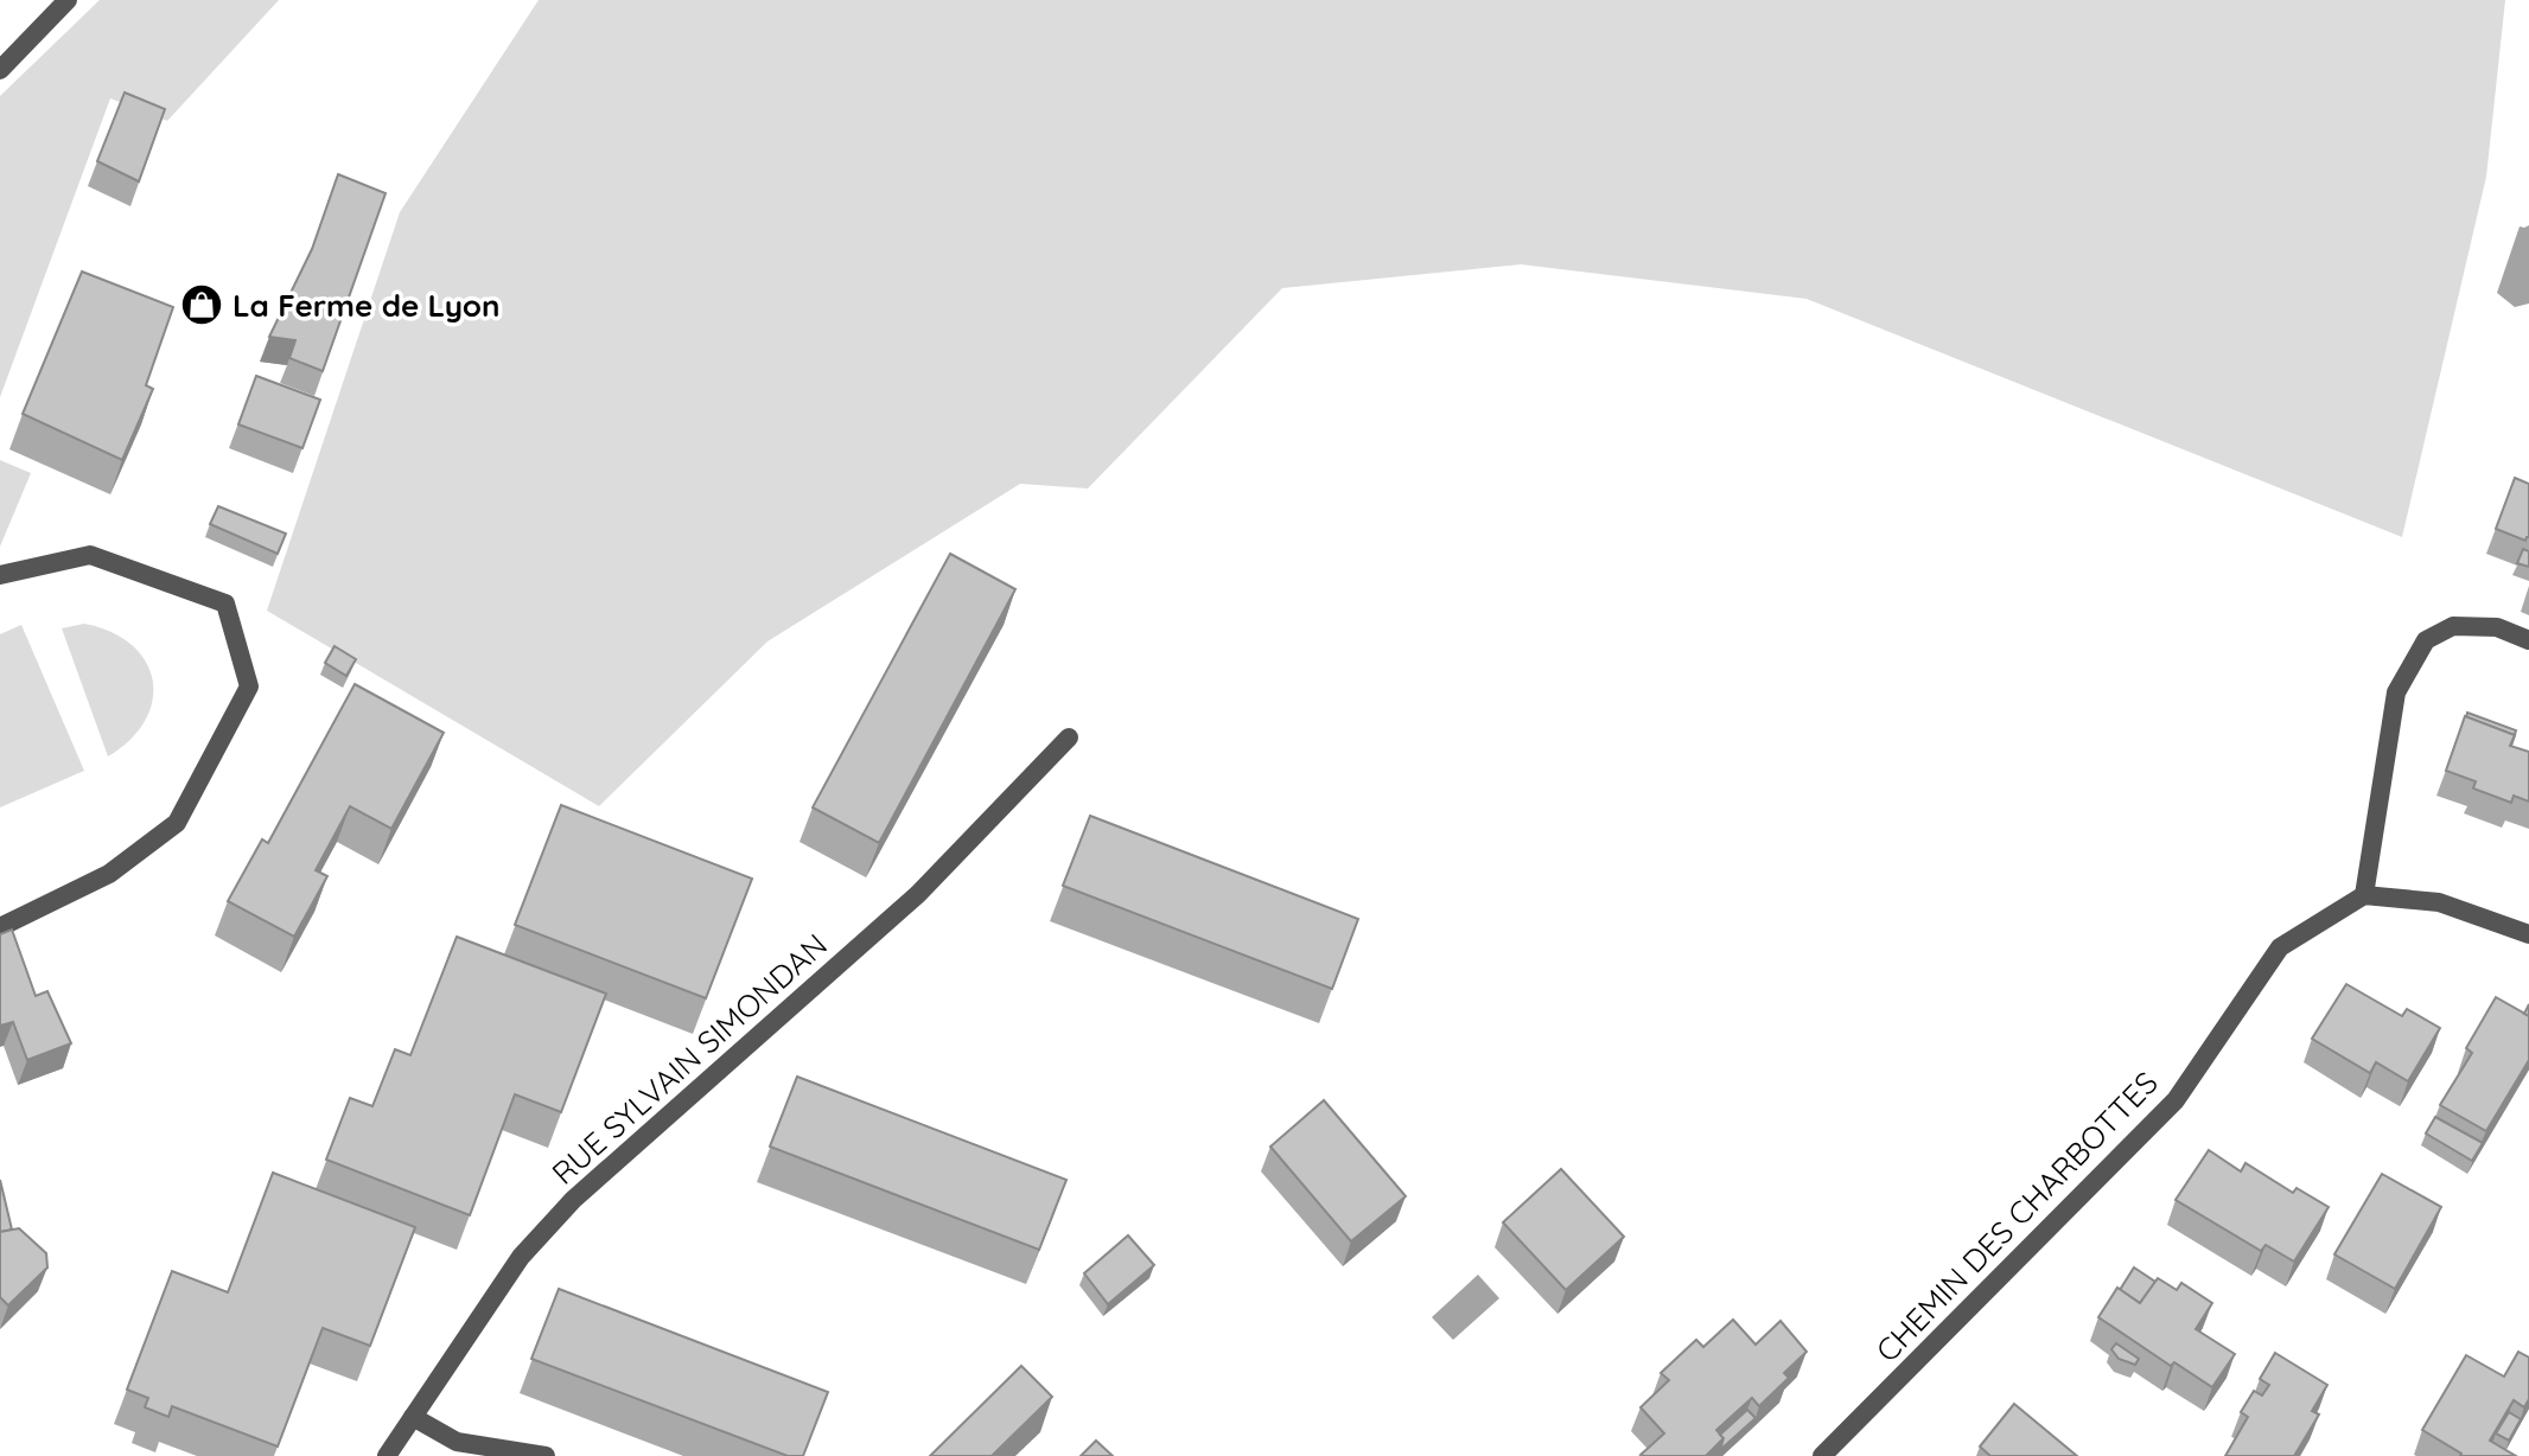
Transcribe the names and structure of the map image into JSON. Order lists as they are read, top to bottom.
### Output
{
  "streets": {
    "street": ["RUE SYLVAIN SIMONDAN", "CHEMIN DES CHARBOTTES"]
  },
  "places": {
    "shop": ["La Ferme de Lyon"]
  }
}
